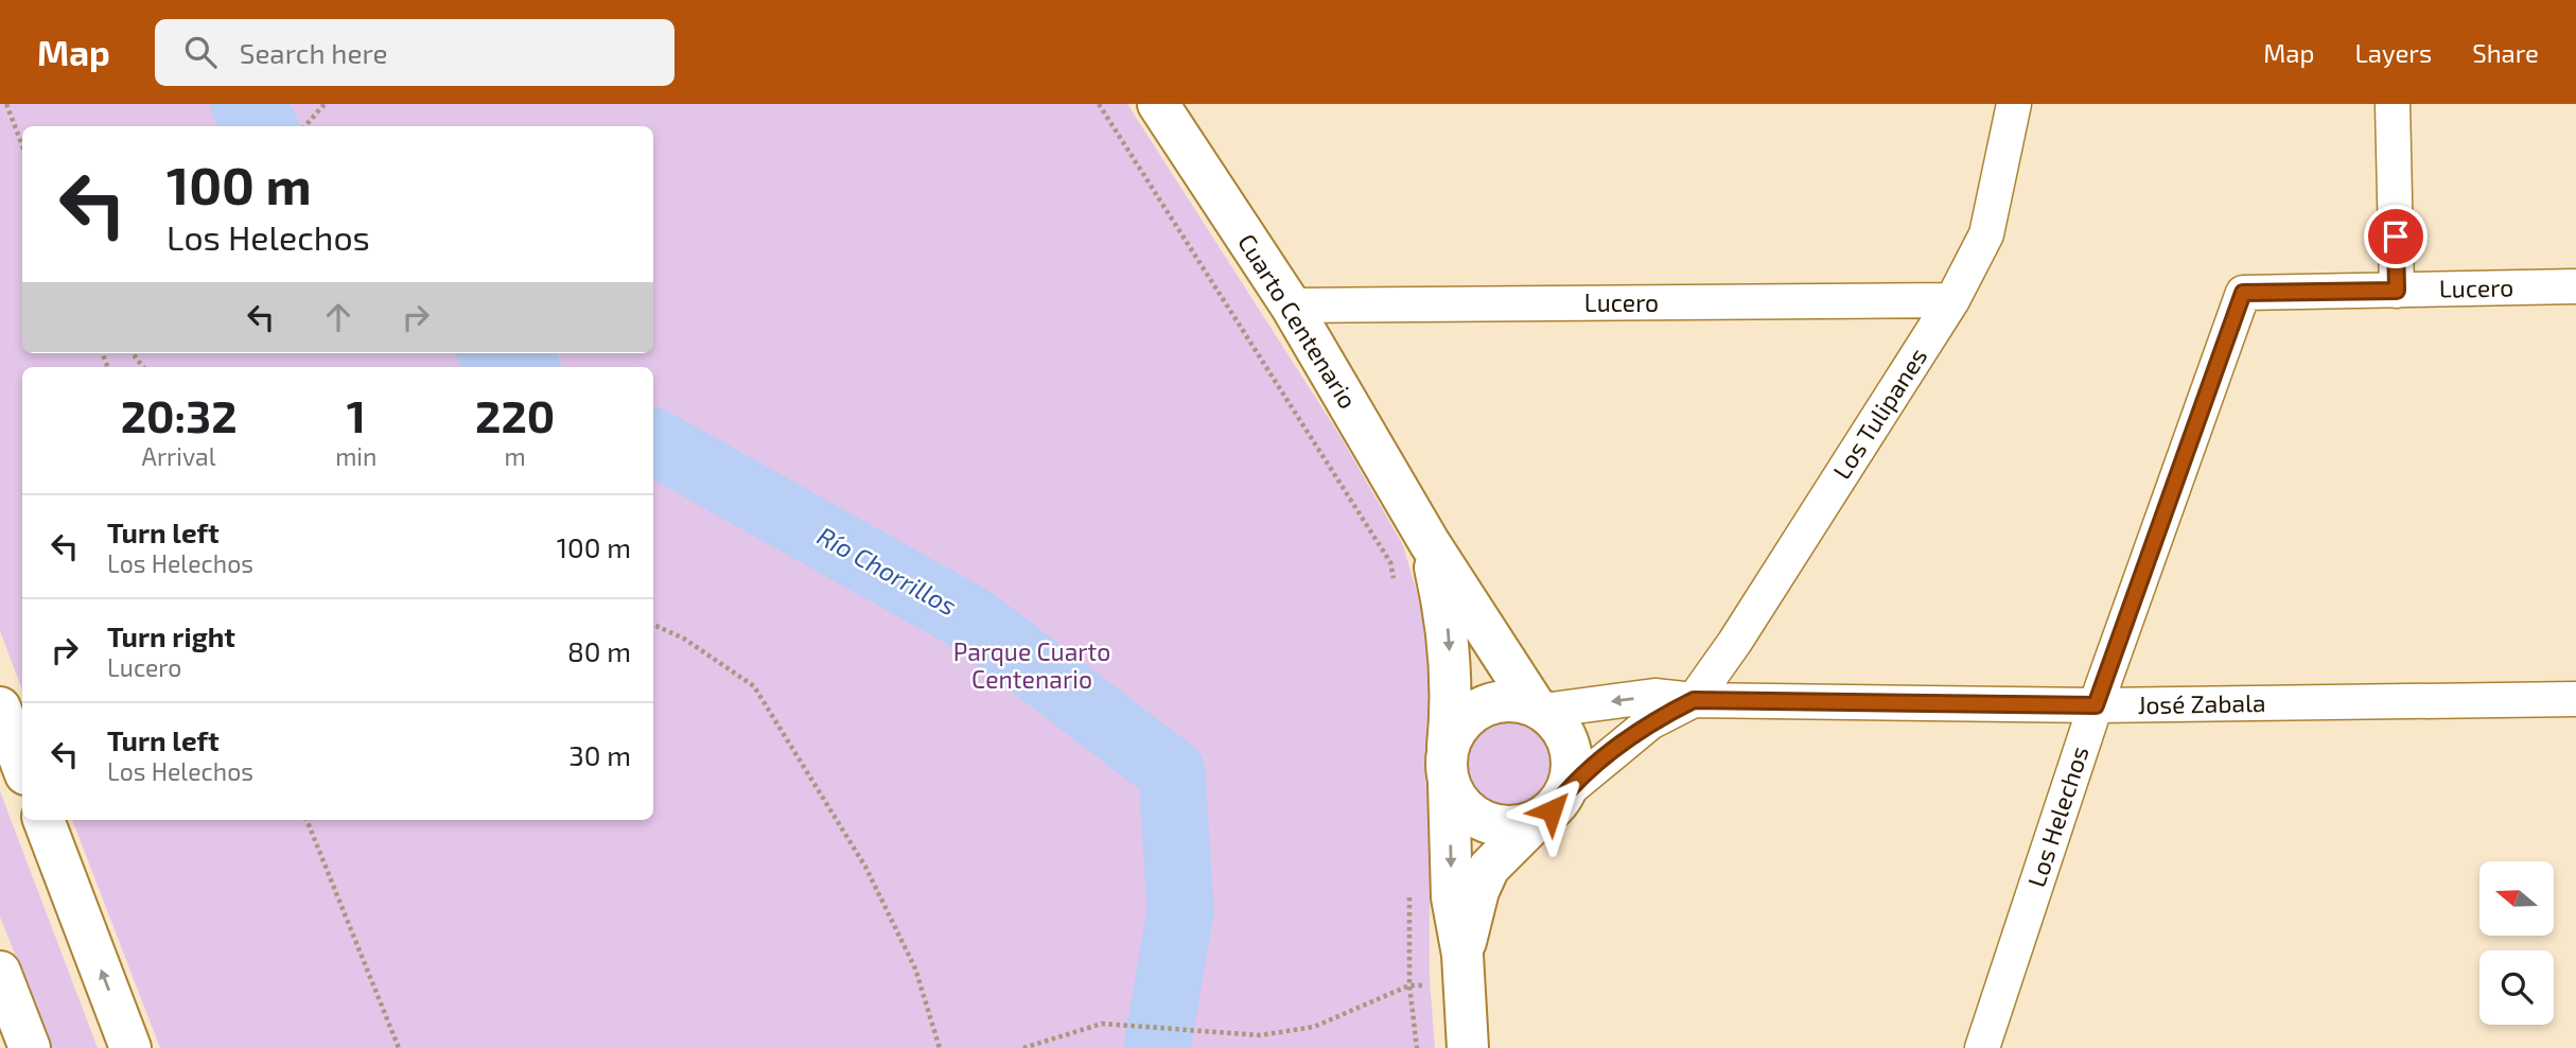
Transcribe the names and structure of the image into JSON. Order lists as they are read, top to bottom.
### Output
{
  "streets": {
    "main road": ["Cuarto Centenario"],
    "street": [
      "Lucero",
      "Los Tulipanes",
      "José Zabala",
      "Los Helechos"
    ]
  },
  "crossings": [
    ["Lucero", "Cuarto Centenario"],
    ["Lucero", "Los Tulipanes"],
    ["Lucero", "Los Helechos"],
    ["Cuarto Centenario", "José Zabala"],
    ["Los Tulipanes", "José Zabala"],
    ["José Zabala", "Los Helechos"]
  ],
  "water": ["Río Chorrillos"],
  "parks": ["Parque Cuarto Centenario"],
  "north": "left",
  "page": {
    "header": "Map",
    "search": "Search here",
    "nav": ["Map", "Layers", "Share"],
    "turn": ["100 m", "Los Helechos"],
    "eta": [
      "20:32",
      "Arrival",
      "1",
      "min",
      "220",
      "m"
    ],
    "list": [
      {
        "name": "Turn left",
        "note": "Los Helechos",
        "value": "100 m"
      },
      {
        "name": "Turn right",
        "note": "Lucero",
        "value": "80 m"
      },
      {
        "name": "Turn left",
        "note": "Los Helechos",
        "value": "30 m"
      }
    ]
  }
}
